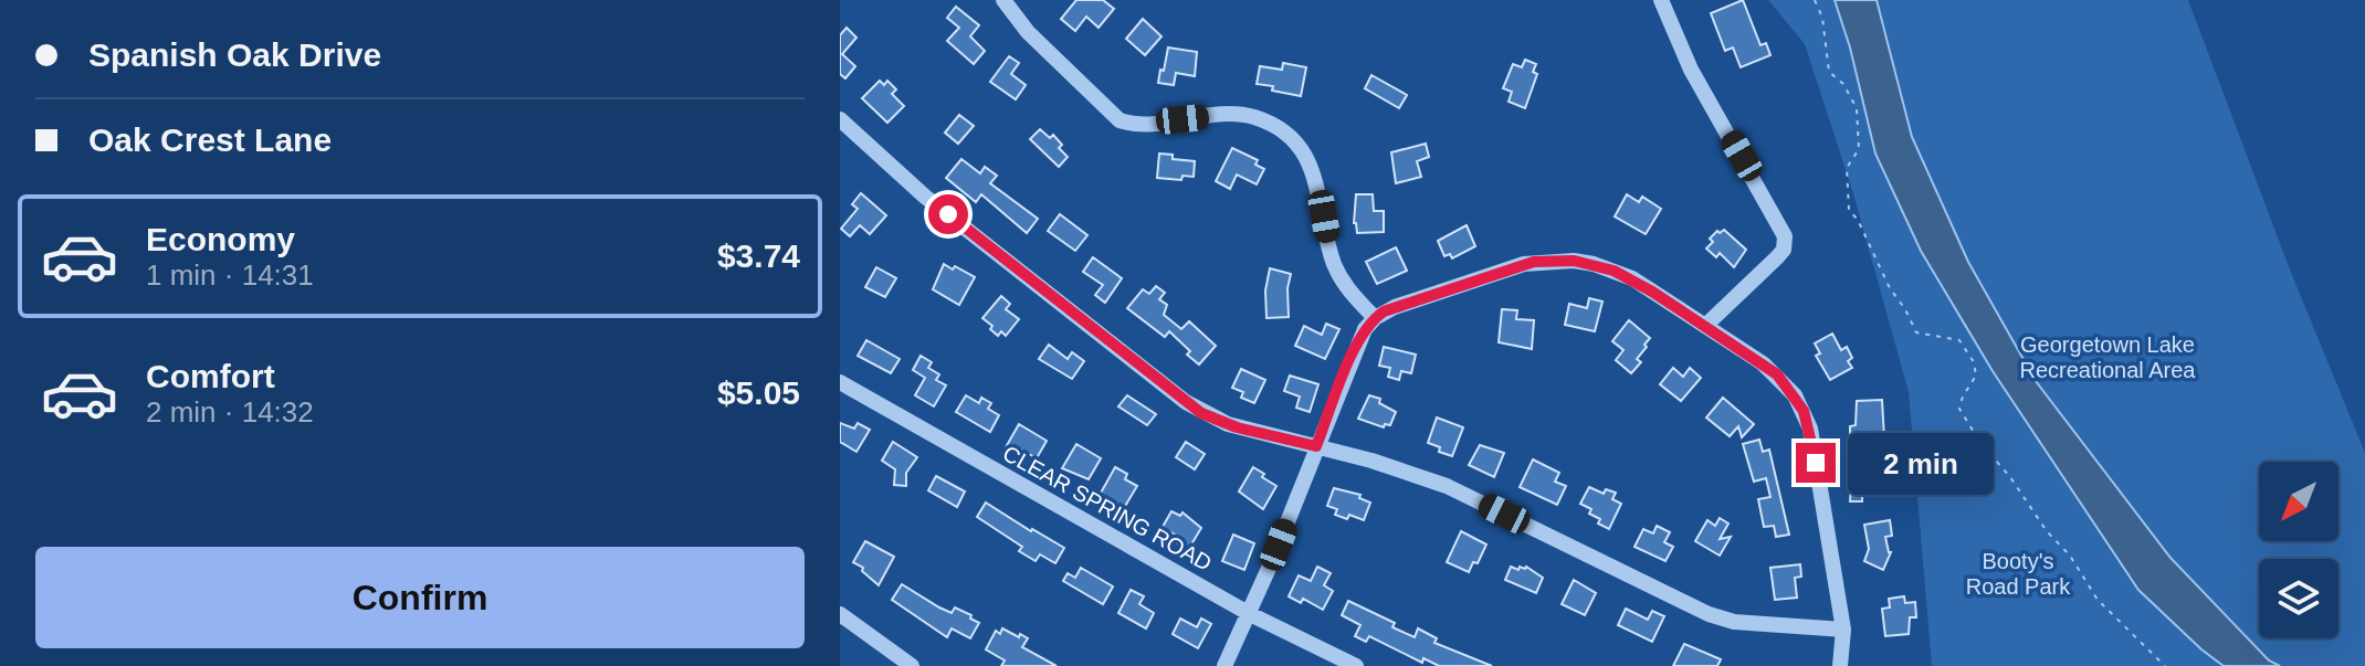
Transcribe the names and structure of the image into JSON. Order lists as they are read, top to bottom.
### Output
{
  "streets": {
    "street": ["CLEAR SPRING ROAD"]
  },
  "parks": ["Georgetown Lake Recreational Area", "Booty's Road Park"],
  "north": "bottom left",
  "page": {
    "banner": ["Spanish Oak Drive", "Oak Crest Lane"],
    "list": [
      {
        "name": "Economy",
        "note": "1 min · 14:31",
        "value": "$3.74"
      },
      {
        "name": "Comfort",
        "note": "2 min · 14:32",
        "value": "$5.05"
      }
    ],
    "bubble": "2 min",
    "buttons": "Confirm"
  }
}
